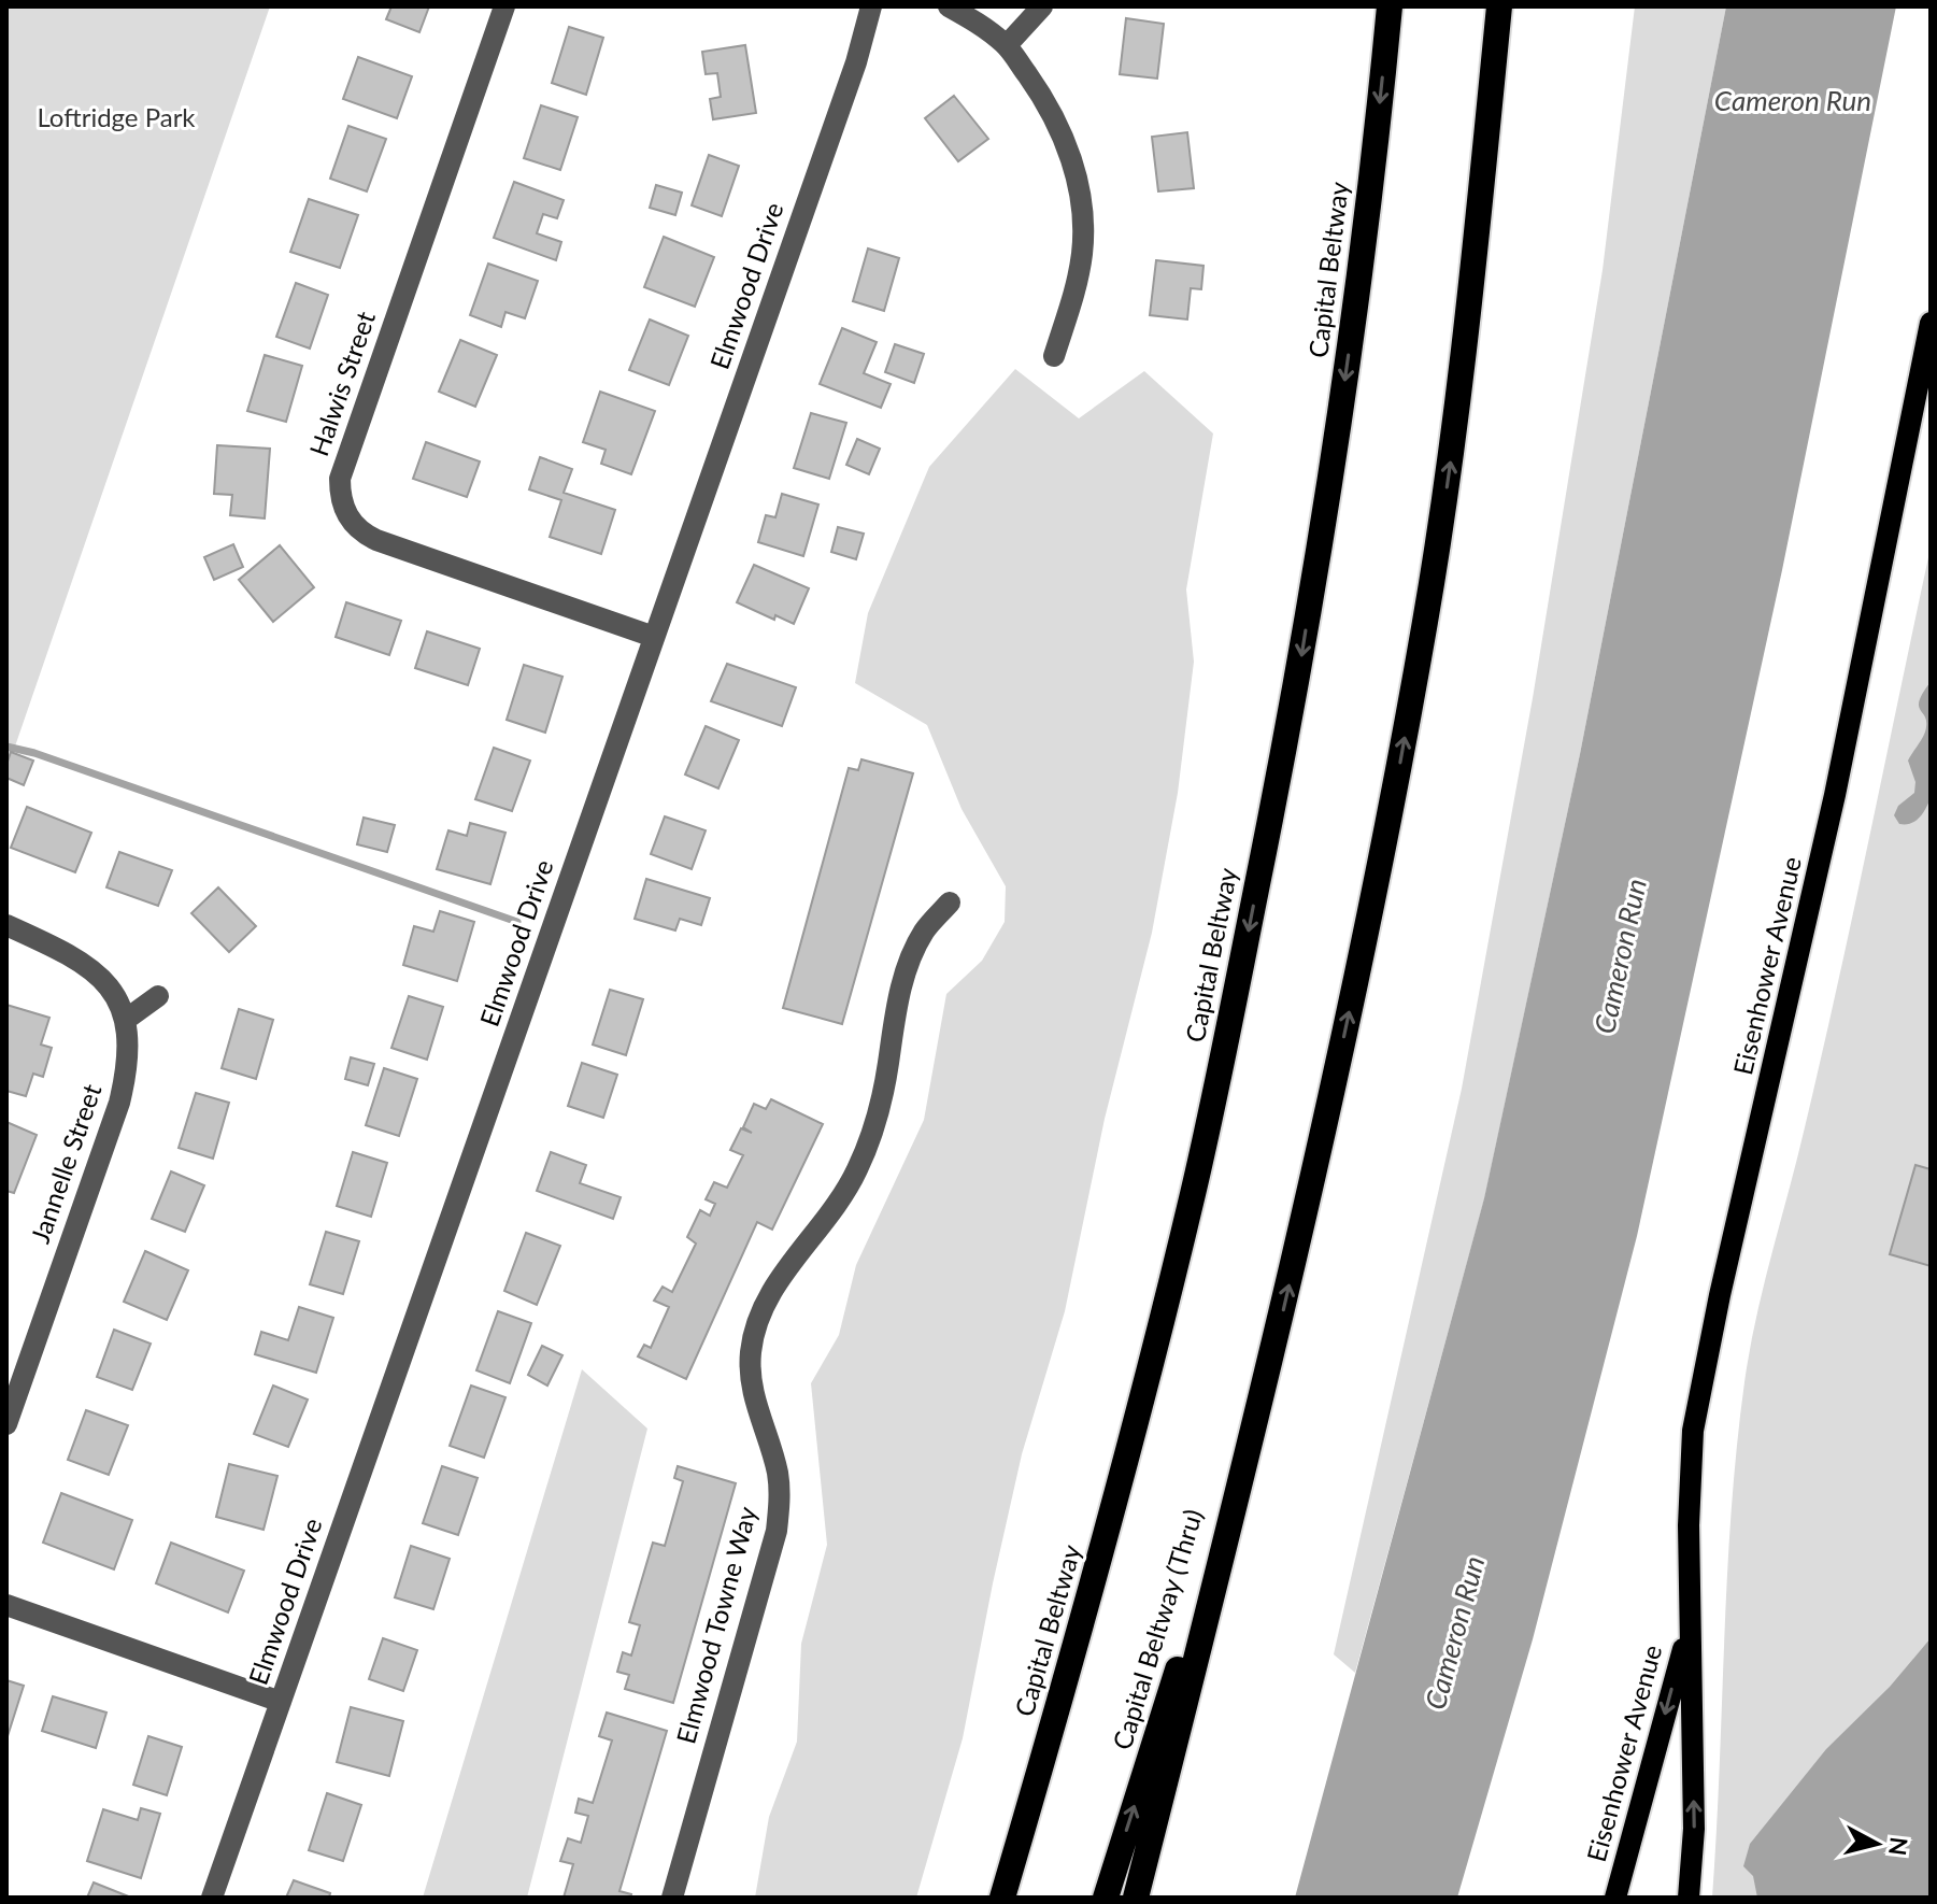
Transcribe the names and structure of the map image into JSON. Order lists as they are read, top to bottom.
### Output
{
  "streets": {
    "highway": ["Capital Beltway", "Capital Beltway (Thru)"],
    "main road": ["Eisenhower Avenue"],
    "street": [
      "Elmwood Drive",
      "Halwis Street",
      "Jannelle Street",
      "Elmwood Towne Way"
    ]
  },
  "crossings": [
    ["Elmwood Drive", "Halwis Street"]
  ],
  "water": ["Cameron Run"],
  "parks": ["Loftridge Park"],
  "north": "right"
}
